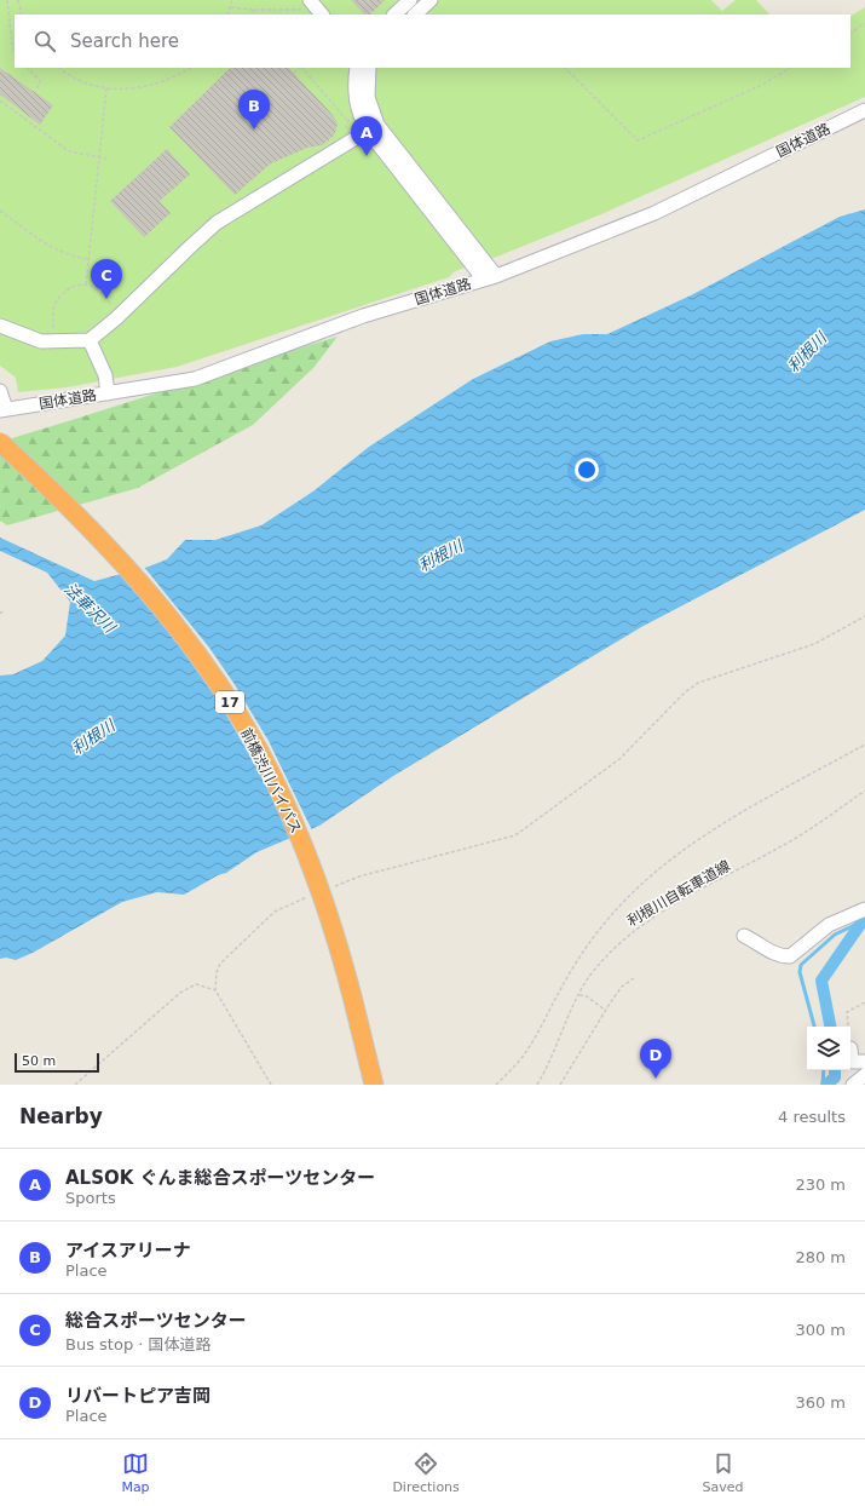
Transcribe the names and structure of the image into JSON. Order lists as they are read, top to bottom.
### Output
{
  "streets": {
    "highway": ["17", "前橋渋川バイパス"],
    "street": ["国体道路"],
    "path": ["利根川自転車道線"]
  },
  "water": ["利根川", "法華沢川"],
  "scale_bar": "50 m",
  "page": {
    "search": "Search here",
    "pins": [
      "B",
      "A",
      "C",
      "D"
    ],
    "scale": "50 m",
    "heading": ["Nearby", "4 results"],
    "list": [
      {
        "mark": "A",
        "name": "ALSOK ぐんま総合スポーツセンター",
        "note": "Sports",
        "value": "230 m"
      },
      {
        "mark": "B",
        "name": "アイスアリーナ",
        "note": "Place",
        "value": "280 m"
      },
      {
        "mark": "C",
        "name": "総合スポーツセンター",
        "note": "Bus stop · 国体道路",
        "value": "300 m"
      },
      {
        "mark": "D",
        "name": "リバートピア吉岡",
        "note": "Place",
        "value": "360 m"
      }
    ],
    "nav": ["Map", "Directions", "Saved"]
  }
}
